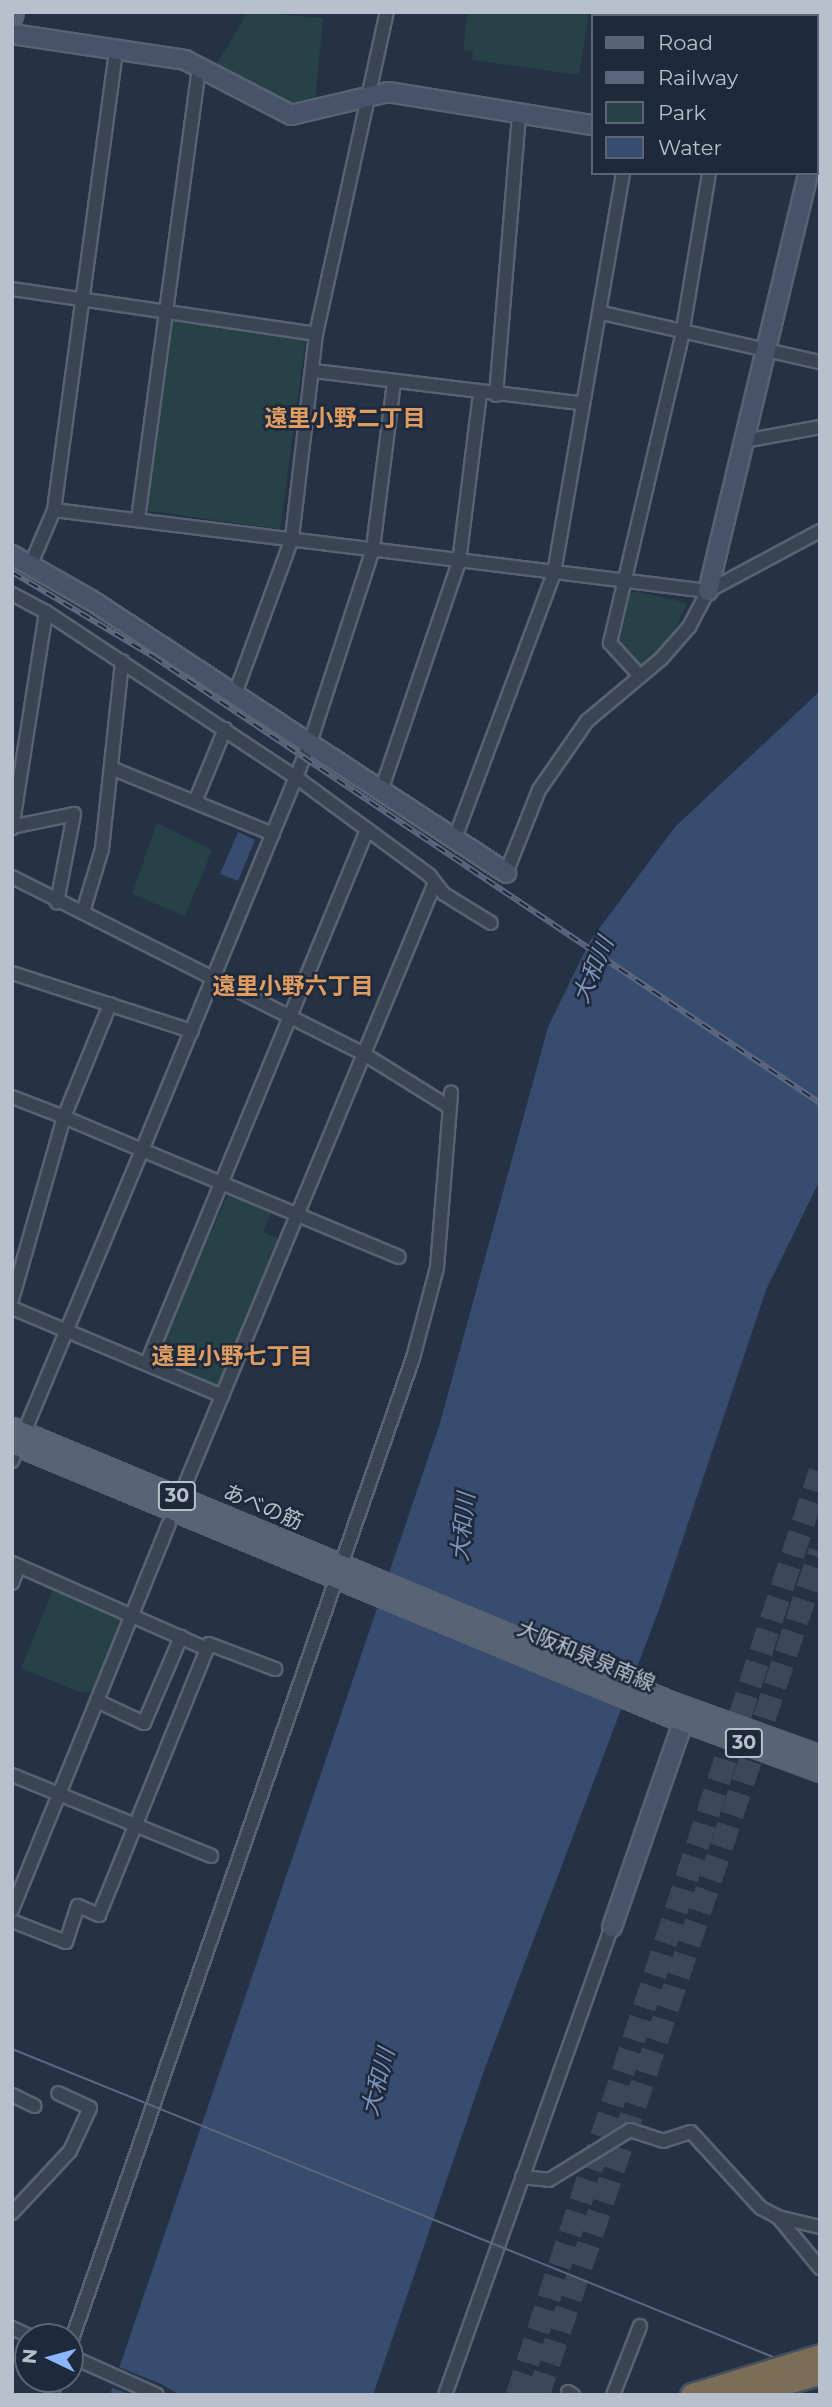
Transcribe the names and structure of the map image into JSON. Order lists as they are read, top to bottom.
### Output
{
  "streets": {
    "main road": ["30", "あべの筋", "大阪和泉泉南線"]
  },
  "crossings": [
    ["あべの筋", "大阪和泉泉南線"]
  ],
  "districts": ["遠里小野二丁目", "遠里小野六丁目", "遠里小野七丁目"],
  "water": ["大和川"],
  "legend": [
    "Road",
    "Railway",
    "Park",
    "Water"
  ],
  "north": "left"
}
